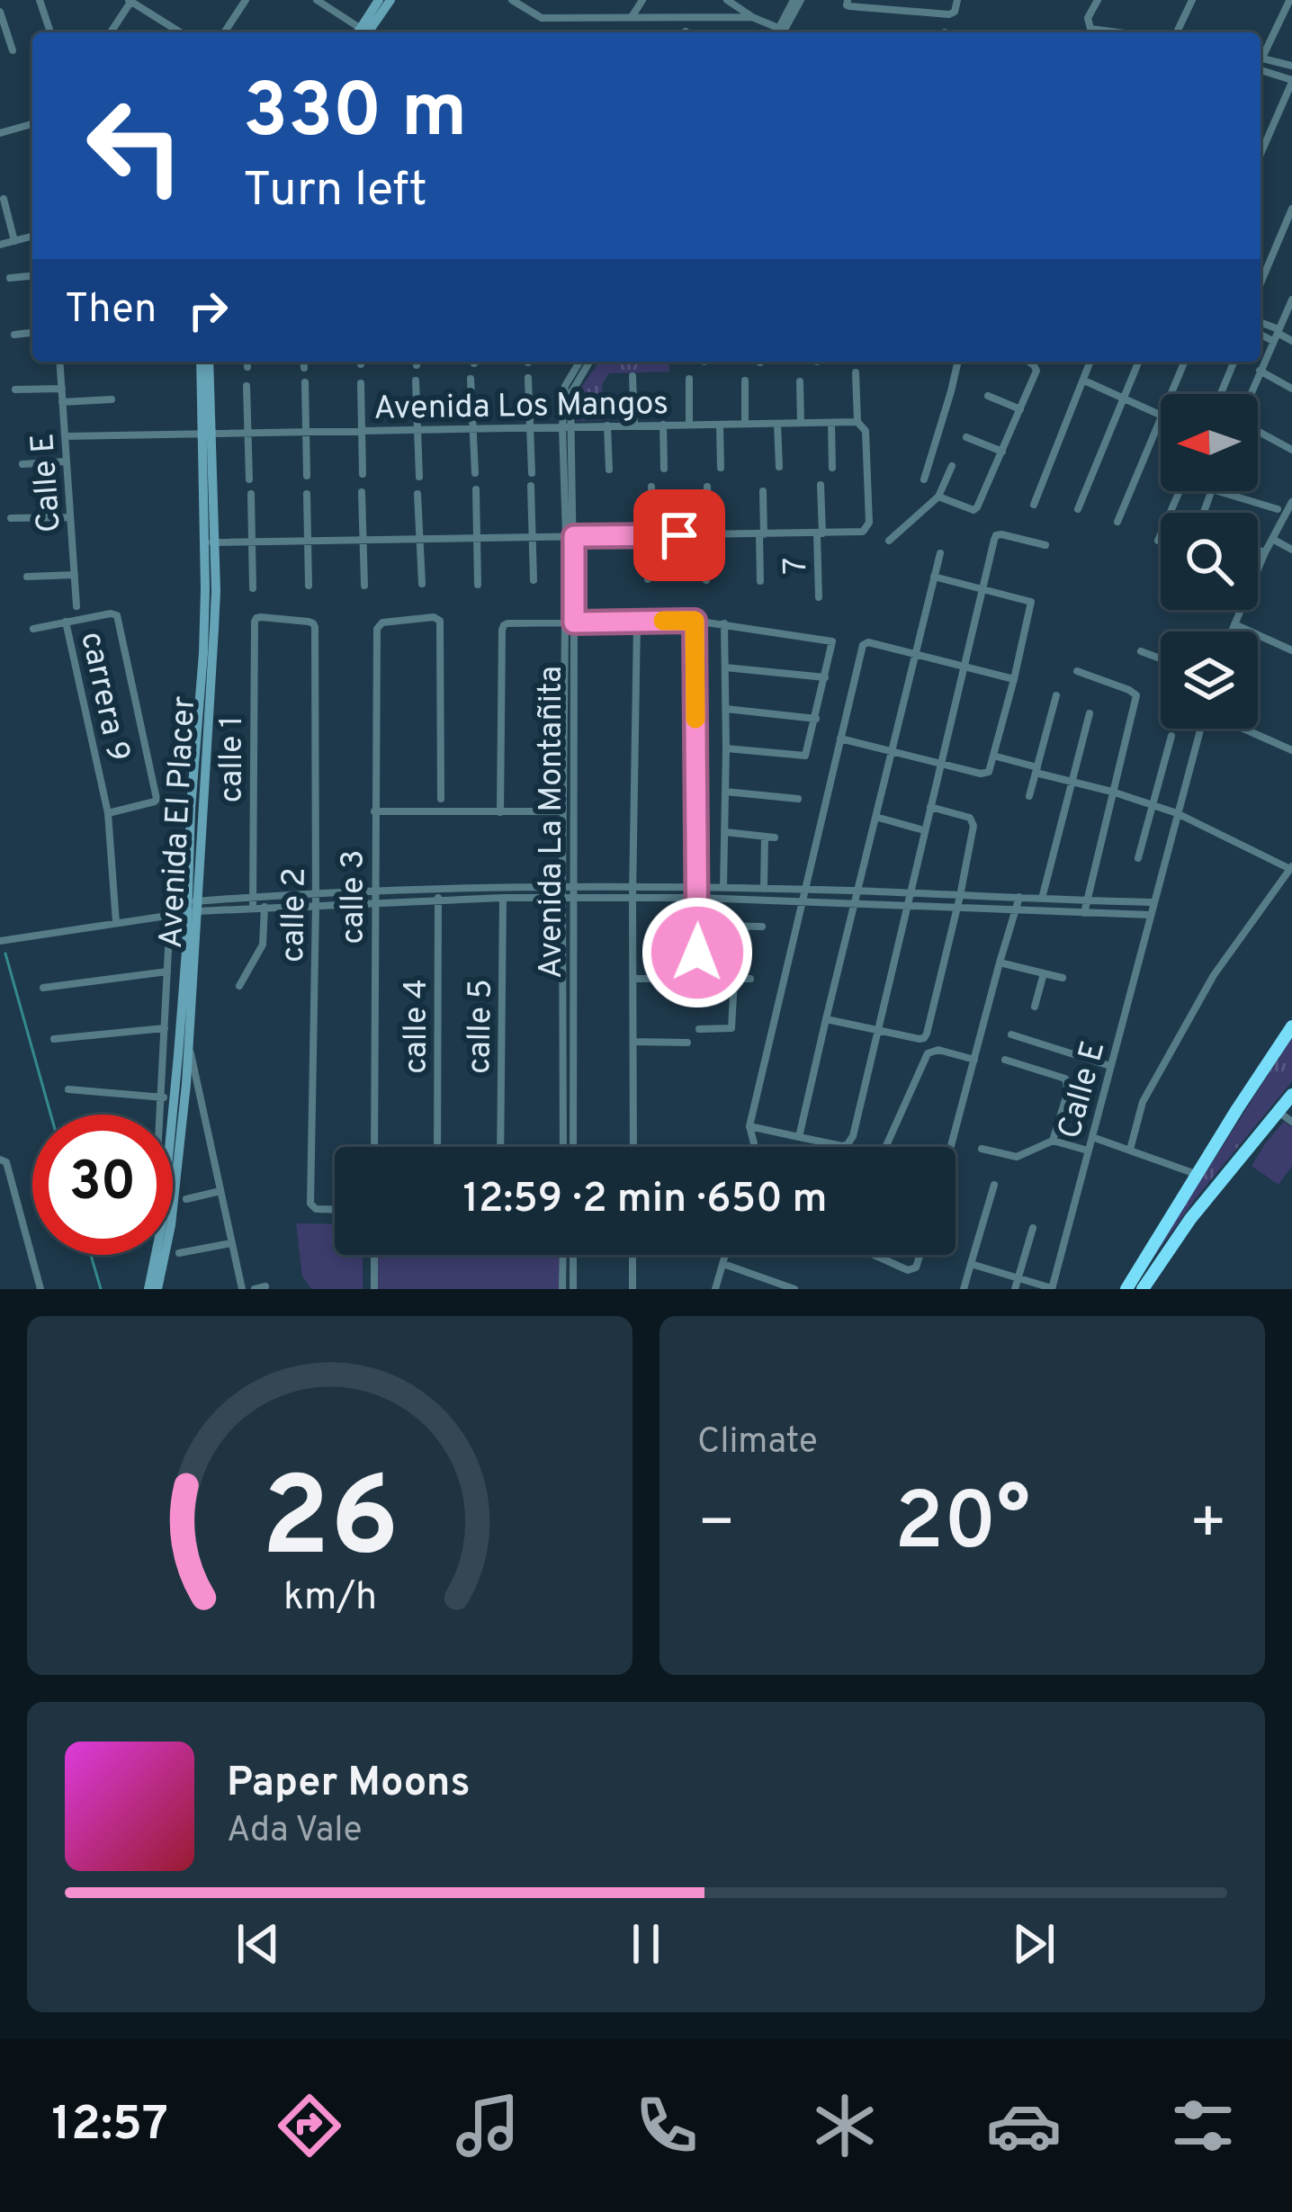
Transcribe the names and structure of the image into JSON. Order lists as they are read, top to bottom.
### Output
{
  "streets": {
    "street": [
      "Avenida Los Mangos",
      "Calle E",
      "7",
      "carrera 9",
      "calle 1",
      "Avenida El Placer",
      "Avenida La Montañita",
      "calle 3",
      "calle 2",
      "calle 4",
      "calle 5"
    ]
  },
  "crossings": [
    ["Avenida Los Mangos", "Calle E"],
    ["Avenida Los Mangos", "Avenida El Placer"],
    ["Avenida Los Mangos", "Avenida La Montañita"],
    ["calle 1", "calle 2"]
  ],
  "north": "left",
  "page": {
    "turn": ["330 m", "Turn left"],
    "then": "Then",
    "limit": "30",
    "trip": "12:59 · 2 min · 650 m",
    "tile": "Climate",
    "heat": ["−", "20°", "+"],
    "song": ["Paper Moons", "Ada Vale"],
    "tabs": "12:57",
    "gauge": ["26", "km/h"]
  }
}
